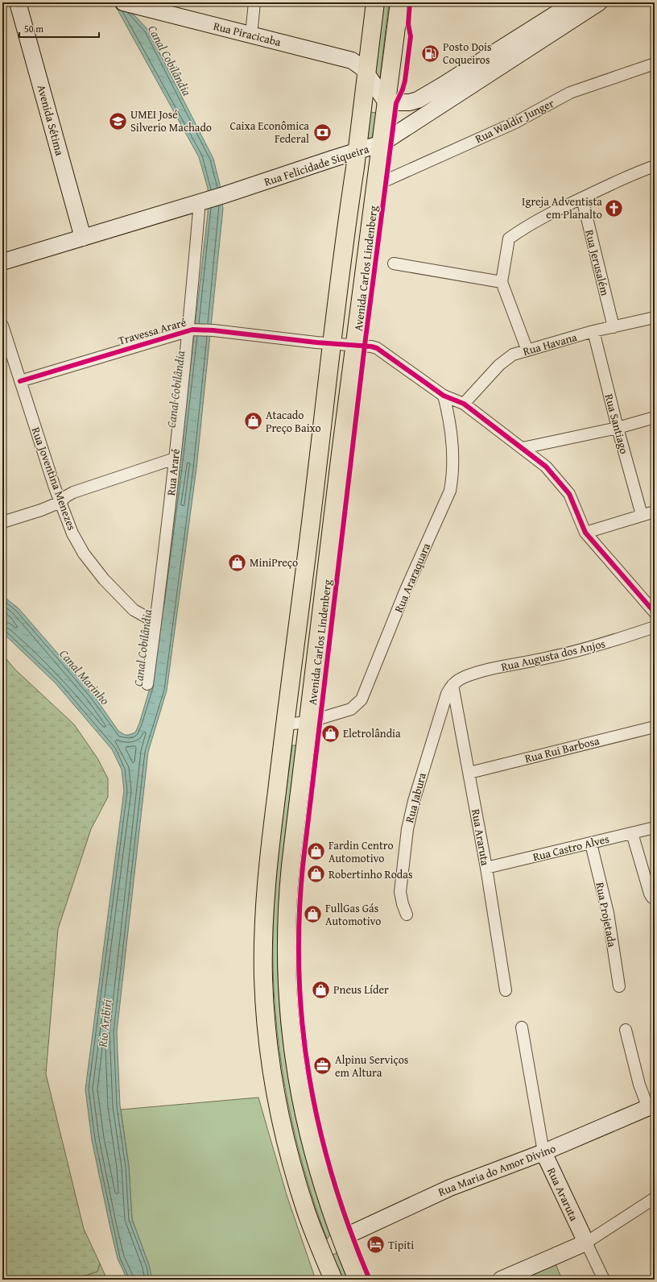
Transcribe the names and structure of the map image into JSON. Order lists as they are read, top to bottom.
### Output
{
  "streets": {
    "main road": ["Avenida Carlos Lindenberg"],
    "street": [
      "Rua Piracicaba",
      "Avenida Sétima",
      "Rua Waldir Junger",
      "Rua Felicidade Siqueira",
      "Rua Jerusalém",
      "Travessa Araré",
      "Rua Havana",
      "Rua Santiago",
      "Rua Araré",
      "Rua Joventina Menezes",
      "Rua Araraquara",
      "Rua Augusta dos Anjos",
      "Rua Rui Barbosa",
      "Rua Jabura",
      "Rua Araruta",
      "Rua Castro Alves",
      "Rua Projetada",
      "Rua Maria do Amor Divino"
    ]
  },
  "crossings": [
    ["Rua Piracicaba", "Avenida Carlos Lindenberg"],
    ["Avenida Sétima", "Rua Felicidade Siqueira"],
    ["Rua Waldir Junger", "Avenida Carlos Lindenberg"],
    ["Rua Felicidade Siqueira", "Avenida Carlos Lindenberg"],
    ["Rua Felicidade Siqueira", "Rua Araré"],
    ["Rua Jerusalém", "Rua Havana"],
    ["Avenida Carlos Lindenberg", "Travessa Araré"],
    ["Avenida Carlos Lindenberg", "Rua Araraquara"],
    ["Avenida Carlos Lindenberg", "Rua Maria do Amor Divino"],
    ["Travessa Araré", "Rua Havana"],
    ["Travessa Araré", "Rua Araré"],
    ["Travessa Araré", "Rua Joventina Menezes"],
    ["Travessa Araré", "Rua Araraquara"],
    ["Rua Havana", "Rua Santiago"],
    ["Rua Araré", "Rua Joventina Menezes"],
    ["Rua Augusta dos Anjos", "Rua Jabura"],
    ["Rua Augusta dos Anjos", "Rua Araruta"],
    ["Rua Rui Barbosa", "Rua Araruta"],
    ["Rua Jabura", "Rua Araruta"],
    ["Rua Araruta", "Rua Castro Alves"],
    ["Rua Araruta", "Rua Maria do Amor Divino"],
    ["Rua Castro Alves", "Rua Projetada"]
  ],
  "water": ["Canal Cobilândia", "Canal Marinho", "Rio Aribiri"],
  "places": {
    "fuel station": ["Posto Dois Coqueiros"],
    "school or university": ["UMEI José Silverio Machado"],
    "bank": ["Caixa Econômica Federal"],
    "church": ["Igreja Adventista em Planalto"],
    "shop": [
      "Atacado Preço Baixo",
      "MiniPreço",
      "Eletrolândia",
      "Fardin Centro Automotivo",
      "Robertinho Rodas",
      "FullGas Gás Automotivo",
      "Pneus Líder"
    ],
    "office": ["Alpinu Serviços em Altura"],
    "hotel": ["Tipiti"]
  },
  "scale_bar": "50 m"
}
